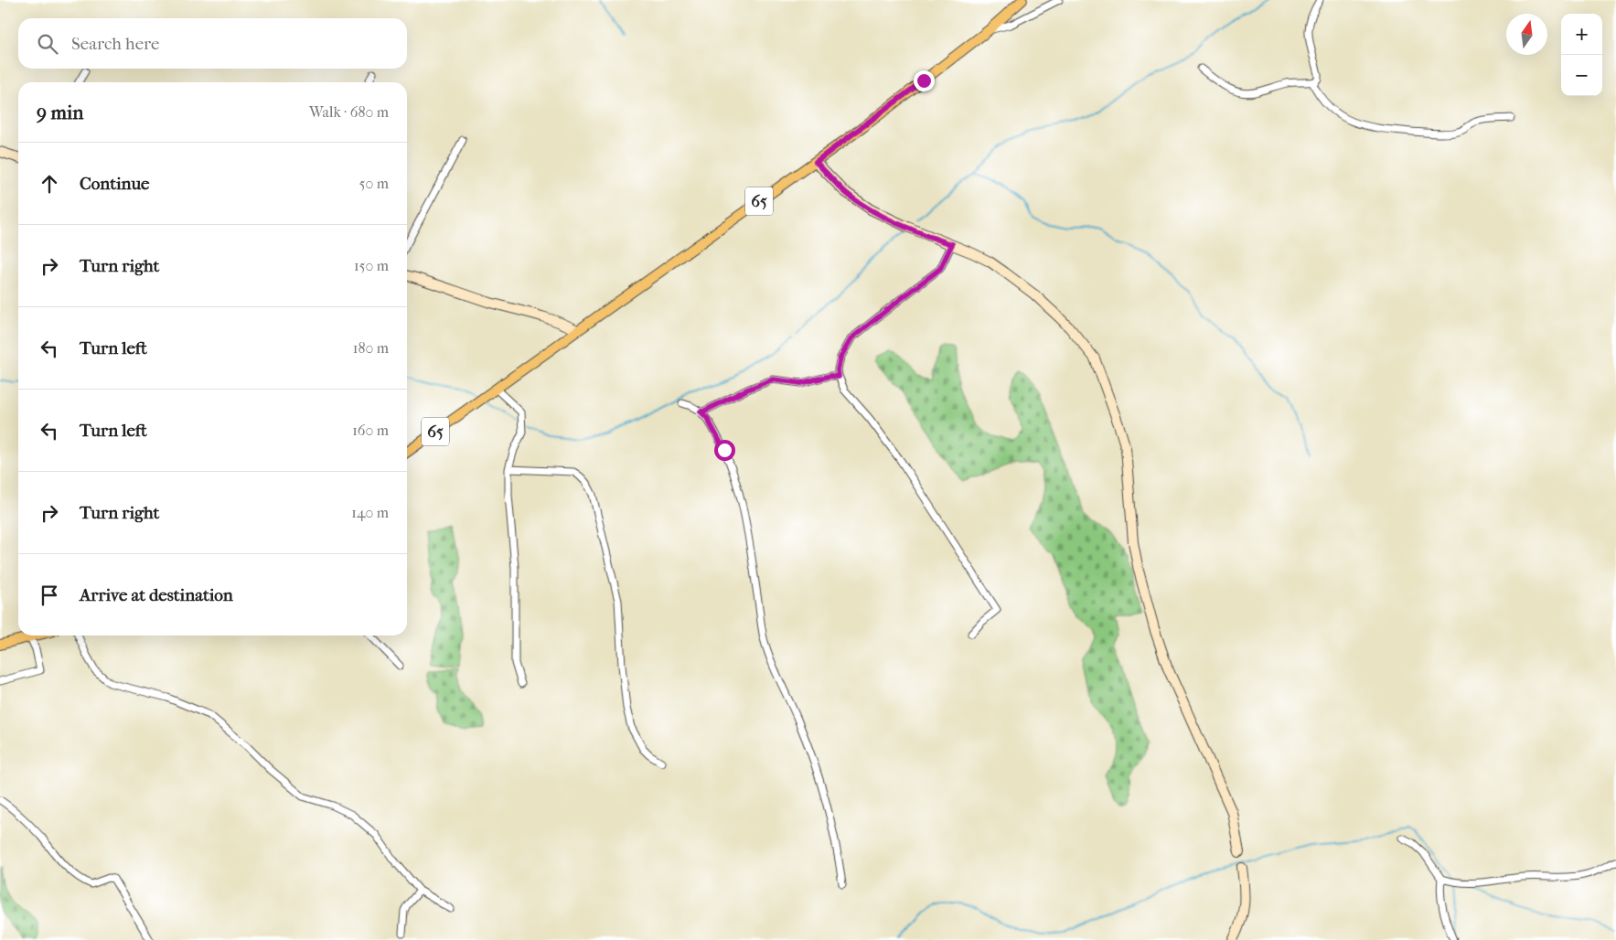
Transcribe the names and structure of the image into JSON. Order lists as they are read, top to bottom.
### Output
{
  "streets": {
    "main road": ["65"]
  },
  "north": "top",
  "page": {
    "map_buttons": ["+", "−"],
    "search": "Search here",
    "heading": ["9 min", "Walk · 680 m"],
    "list": [
      ["Continue", "50 m"],
      ["Turn right", "150 m"],
      ["Turn left", "180 m"],
      ["Turn left", "160 m"],
      ["Turn right", "140 m"],
      "Arrive at destination"
    ]
  }
}
